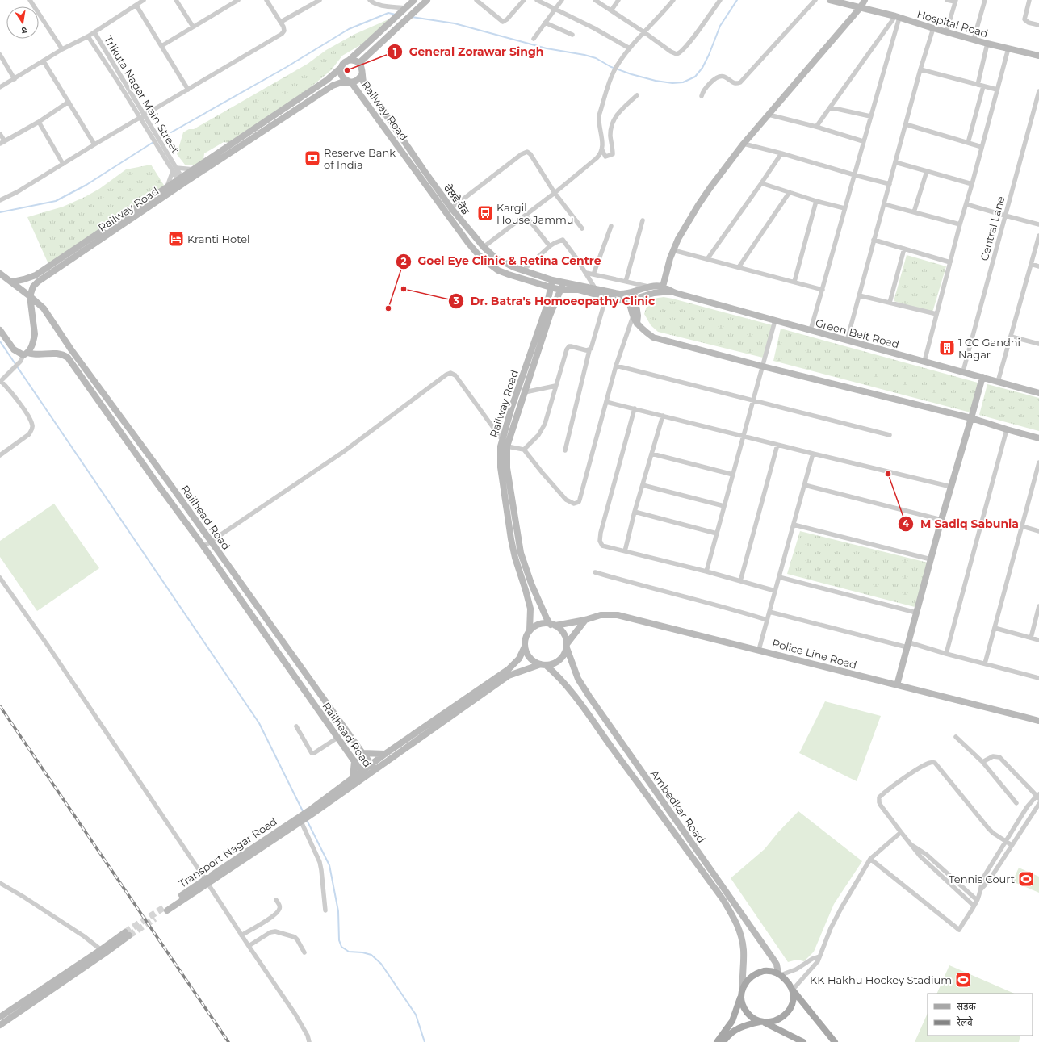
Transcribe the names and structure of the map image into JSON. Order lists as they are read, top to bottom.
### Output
{
  "streets": {
    "main road": [
      "Hospital Road",
      "Railway Road",
      "ਰੇਲਵੇ ਰੋਡ",
      "Green Belt Road",
      "Railhead Road",
      "Police Line Road",
      "Ambedkar Road",
      "Transport Nagar Road"
    ],
    "street": ["Trikuta Nagar Main Street", "Central Lane"]
  },
  "crossings": [
    ["Trikuta Nagar Main Street", "Railway Road"],
    ["Railway Road", "ਰੇਲਵੇ ਰੋਡ"],
    ["Railway Road", "Green Belt Road"],
    ["Railway Road", "Railhead Road"],
    ["Railway Road", "Police Line Road"],
    ["Railway Road", "Ambedkar Road"],
    ["Central Lane", "Green Belt Road"],
    ["Police Line Road", "Ambedkar Road"]
  ],
  "places": {
    "other": [
      "General Zorawar Singh",
      "Dr. Batra's Homoeopathy Clinic",
      "Goel Eye Clinic & Retina Centre",
      "M Sadiq Sabunia"
    ],
    "bank": ["Reserve Bank of India"],
    "bus stop": ["Kargil House Jammu"],
    "hotel": ["Kranti Hotel"],
    "building": ["1 CC Gandhi Nagar"],
    "sports": ["Tennis Court", "KK Hakhu Hockey Stadium"]
  },
  "legend": ["सड़क", "रेलवे"],
  "north": "bottom"
}
